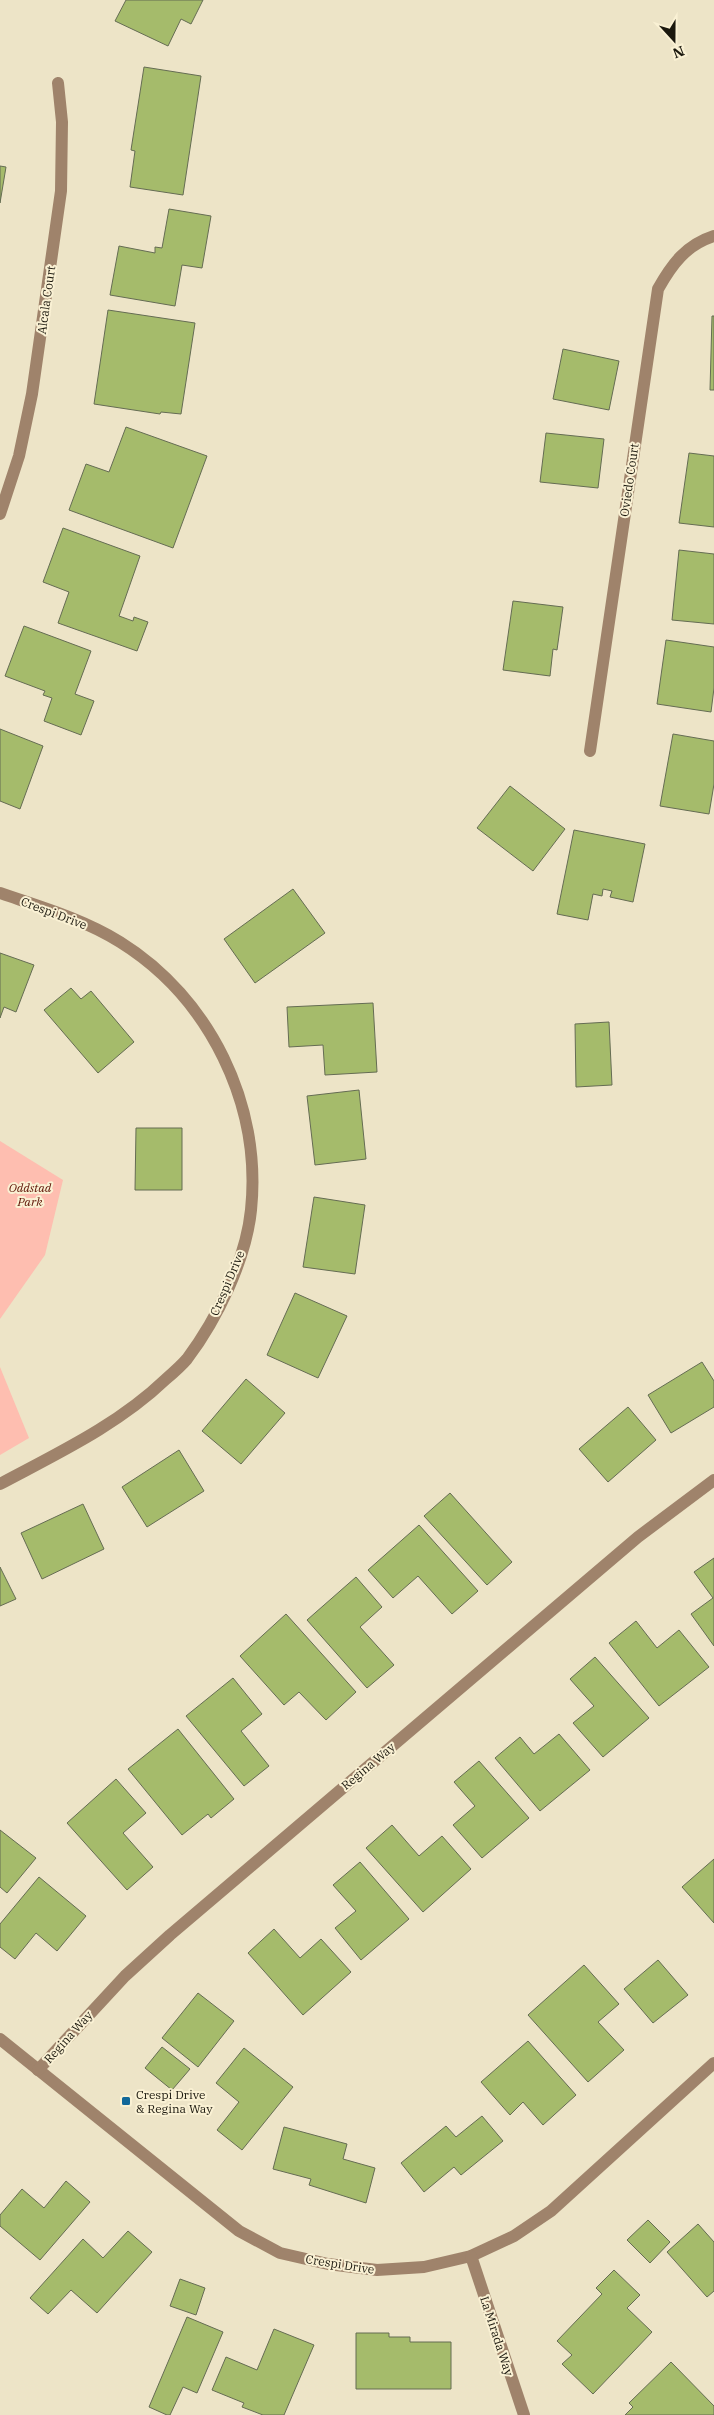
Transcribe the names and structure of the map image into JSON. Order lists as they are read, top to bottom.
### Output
{
  "streets": {
    "street": [
      "Alcala Court",
      "Oviedo Court",
      "Crespi Drive",
      "Regina Way",
      "La Mirada Way"
    ]
  },
  "crossings": [
    ["Crespi Drive", "Regina Way"],
    ["Crespi Drive", "La Mirada Way"]
  ],
  "parks": ["Oddstad Park"],
  "places": {
    "transit": ["Crespi Drive & Regina Way"]
  },
  "north": "bottom"
}
